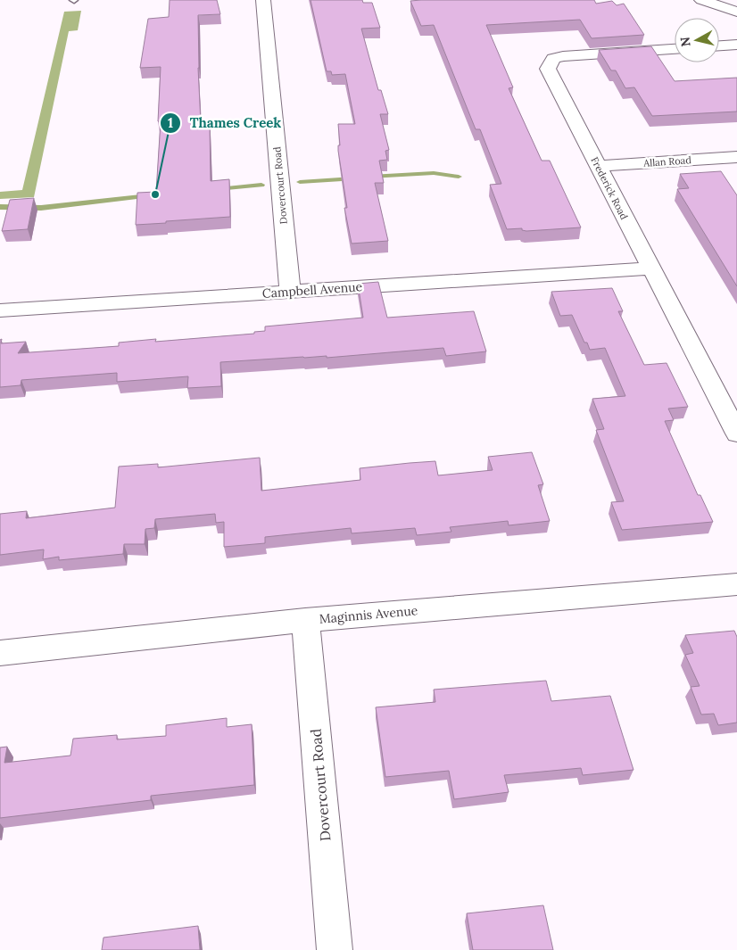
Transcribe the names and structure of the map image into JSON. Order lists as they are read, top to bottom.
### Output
{
  "streets": {
    "street": [
      "Allan Road",
      "Dovercourt Road",
      "Frederick Road",
      "Campbell Avenue",
      "Maginnis Avenue"
    ]
  },
  "crossings": [
    ["Allan Road", "Frederick Road"],
    ["Dovercourt Road", "Campbell Avenue"],
    ["Dovercourt Road", "Maginnis Avenue"],
    ["Frederick Road", "Campbell Avenue"]
  ],
  "places": ["Thames Creek"],
  "north": "left"
}
